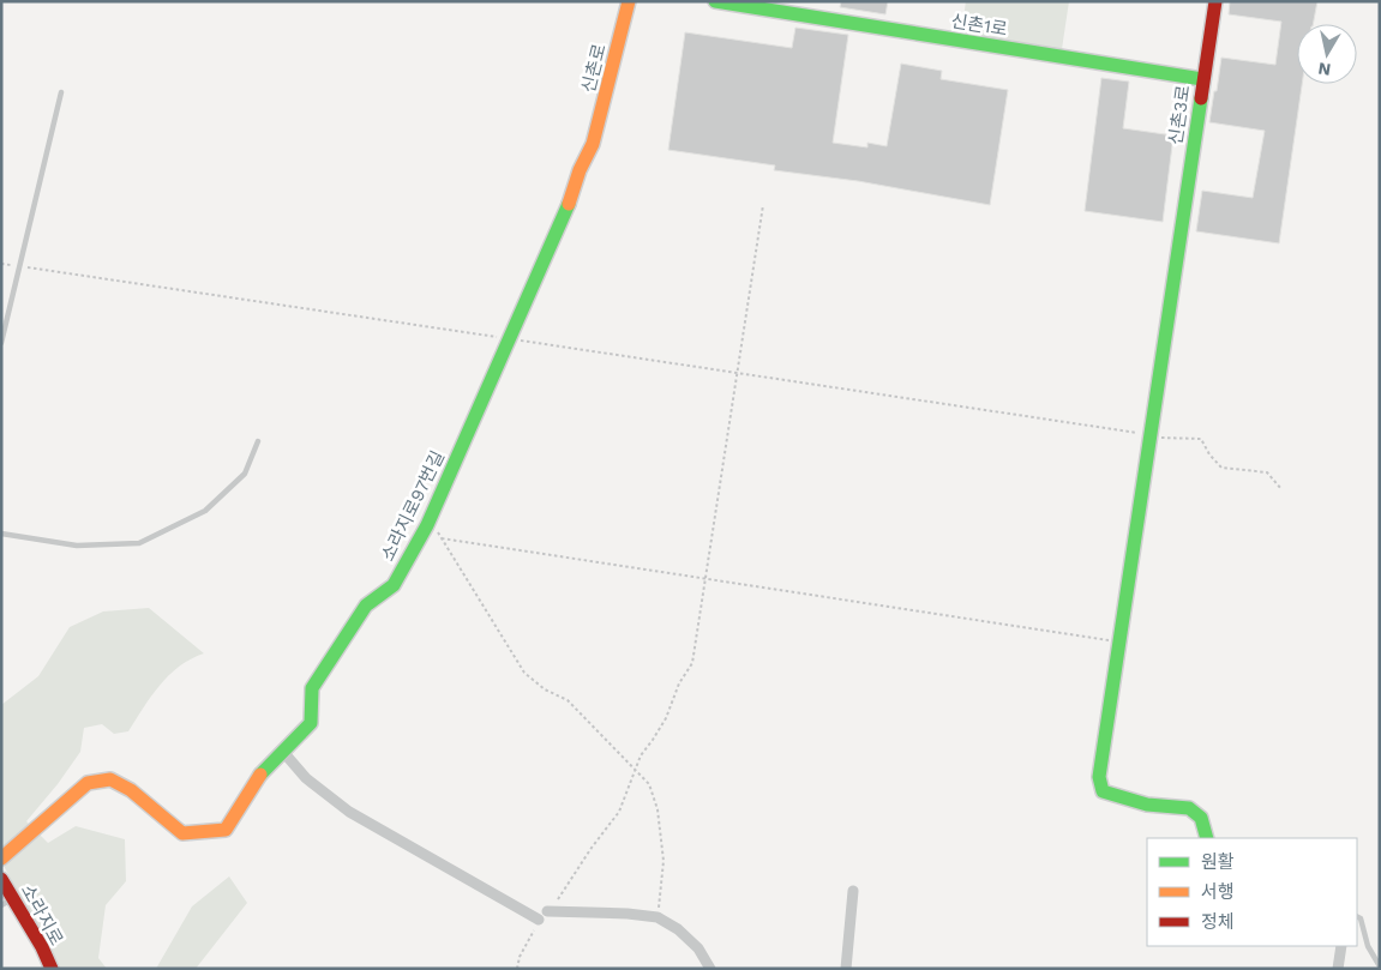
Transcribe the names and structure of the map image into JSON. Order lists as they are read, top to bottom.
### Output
{
  "streets": {
    "street": [
      "신촌1로",
      "신촌로",
      "신촌3로",
      "소라지로97번길",
      "소라지로"
    ]
  },
  "crossings": [
    ["신촌1로", "신촌3로"],
    ["신촌로", "소라지로97번길"]
  ],
  "legend": ["원활", "서행", "정체"],
  "north": "bottom"
}
